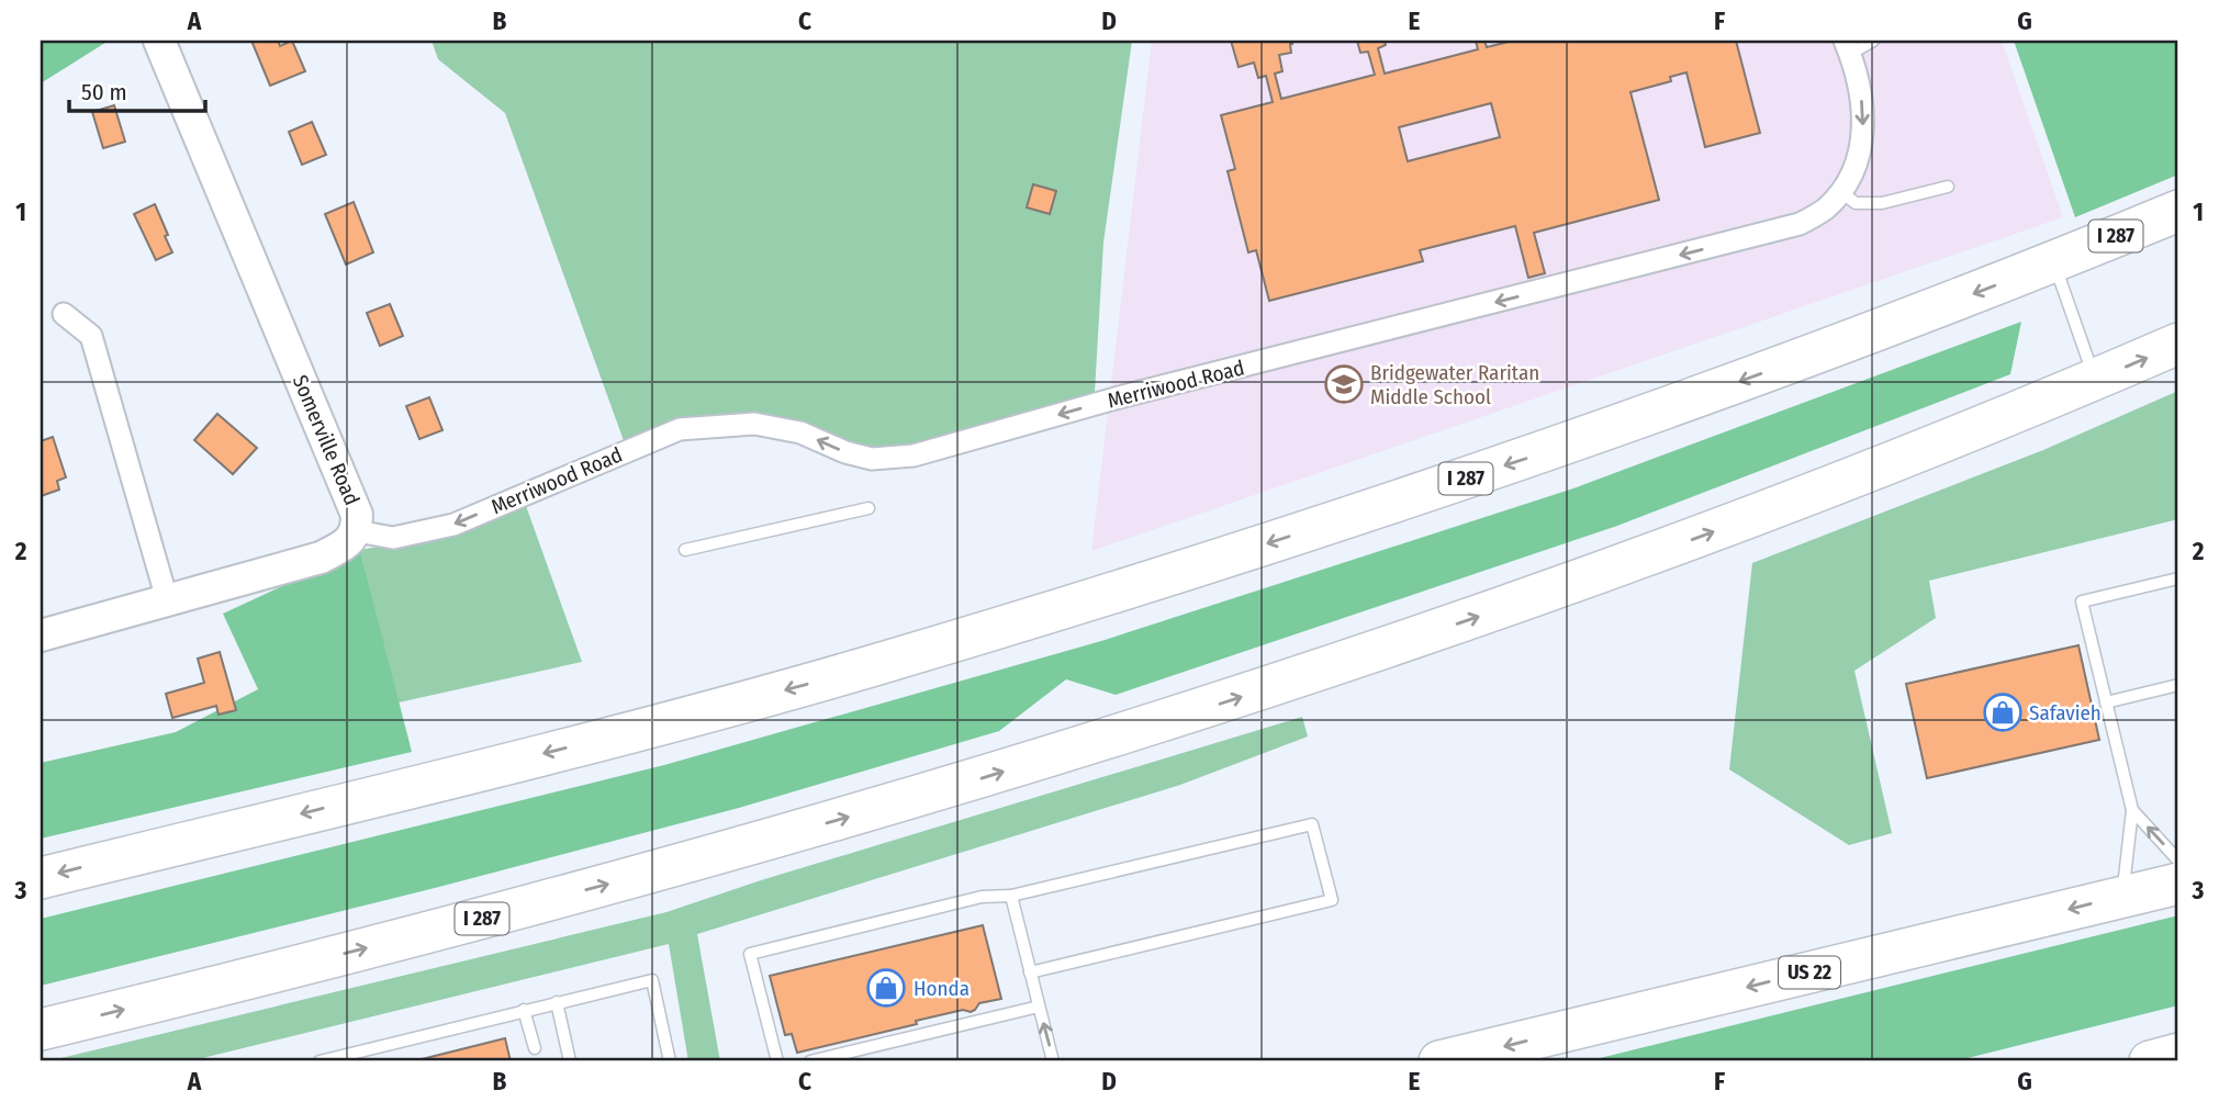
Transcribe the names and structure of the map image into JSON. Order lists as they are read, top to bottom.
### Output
{
  "streets": {
    "highway": ["I 287", "US 22"],
    "street": ["Merriwood Road", "Somerville Road"]
  },
  "crossings": [
    ["Merriwood Road", "Somerville Road"]
  ],
  "one_way": ["Merriwood Road"],
  "places": {
    "school or university": ["Bridgewater Raritan Middle School"],
    "shop": ["Safavieh", "Honda"]
  },
  "scale_bar": "50 m",
  "grid": {
    "columns": [
      "A",
      "B",
      "C",
      "D",
      "E",
      "F",
      "G"
    ],
    "rows": ["1", "2", "3"]
  }
}
